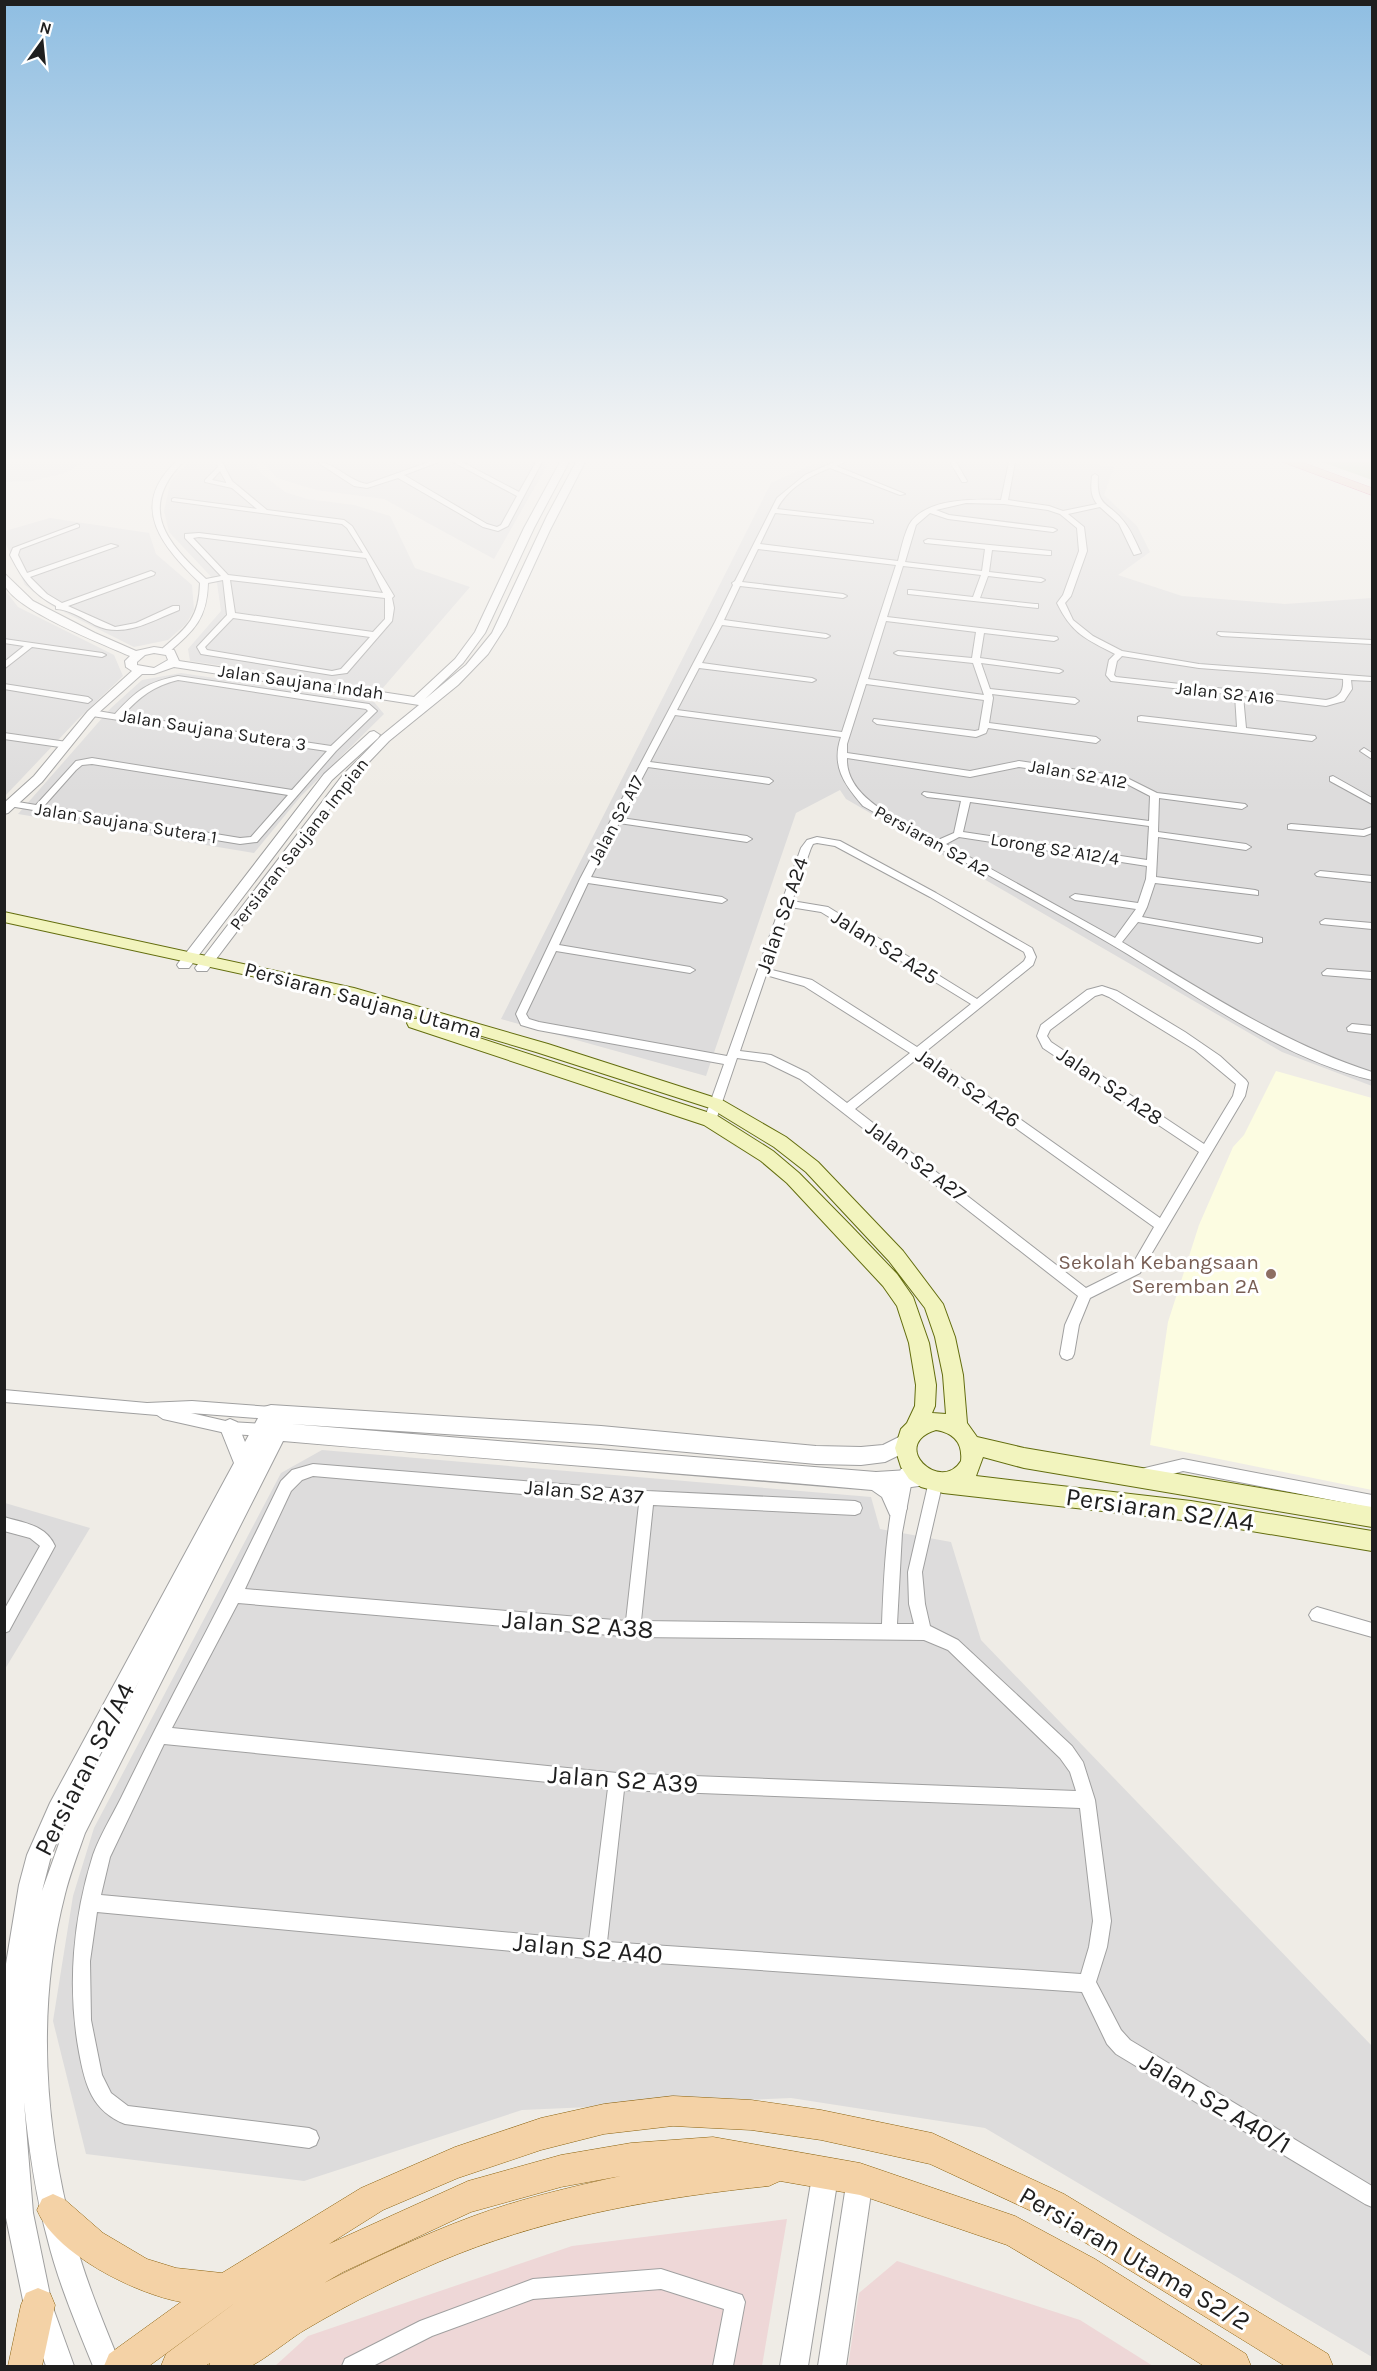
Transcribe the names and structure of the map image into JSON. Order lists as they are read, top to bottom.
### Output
{
  "streets": {
    "main road": ["Persiaran Saujana Utama", "Persiaran S2/A4", "Persiaran Utama S2/2"],
    "street": [
      "Jalan Saujana Indah",
      "Jalan S2 A16",
      "Jalan Saujana Sutera 3",
      "Jalan S2 A12",
      "Jalan S2 A17",
      "Jalan Saujana Sutera 1",
      "Persiaran S2 A2",
      "Persiaran Saujana Impian",
      "Lorong S2 A12/4",
      "Jalan S2 A24",
      "Jalan S2 A25",
      "Jalan S2 A28",
      "Jalan S2 A26",
      "Jalan S2 A27",
      "Jalan S2 A37",
      "Jalan S2 A38",
      "Jalan S2 A39",
      "Jalan S2 A40",
      "Jalan S2 A40/1"
    ]
  },
  "crossings": [
    ["Jalan Saujana Indah", "Persiaran Saujana Impian"],
    ["Jalan S2 A12", "Persiaran S2 A2"],
    ["Jalan S2 A12", "Lorong S2 A12/4"],
    ["Jalan S2 A17", "Jalan S2 A24"],
    ["Jalan S2 A17", "Jalan S2 A27"],
    ["Persiaran Saujana Impian", "Persiaran Saujana Utama"],
    ["Jalan S2 A24", "Jalan S2 A25"],
    ["Jalan S2 A24", "Persiaran Saujana Utama"],
    ["Jalan S2 A24", "Jalan S2 A26"],
    ["Jalan S2 A24", "Jalan S2 A27"],
    ["Jalan S2 A37", "Jalan S2 A38"],
    ["Jalan S2 A40", "Jalan S2 A40/1"]
  ],
  "places": ["Sekolah Kebangsaan Seremban 2A"],
  "north": "top"
}
